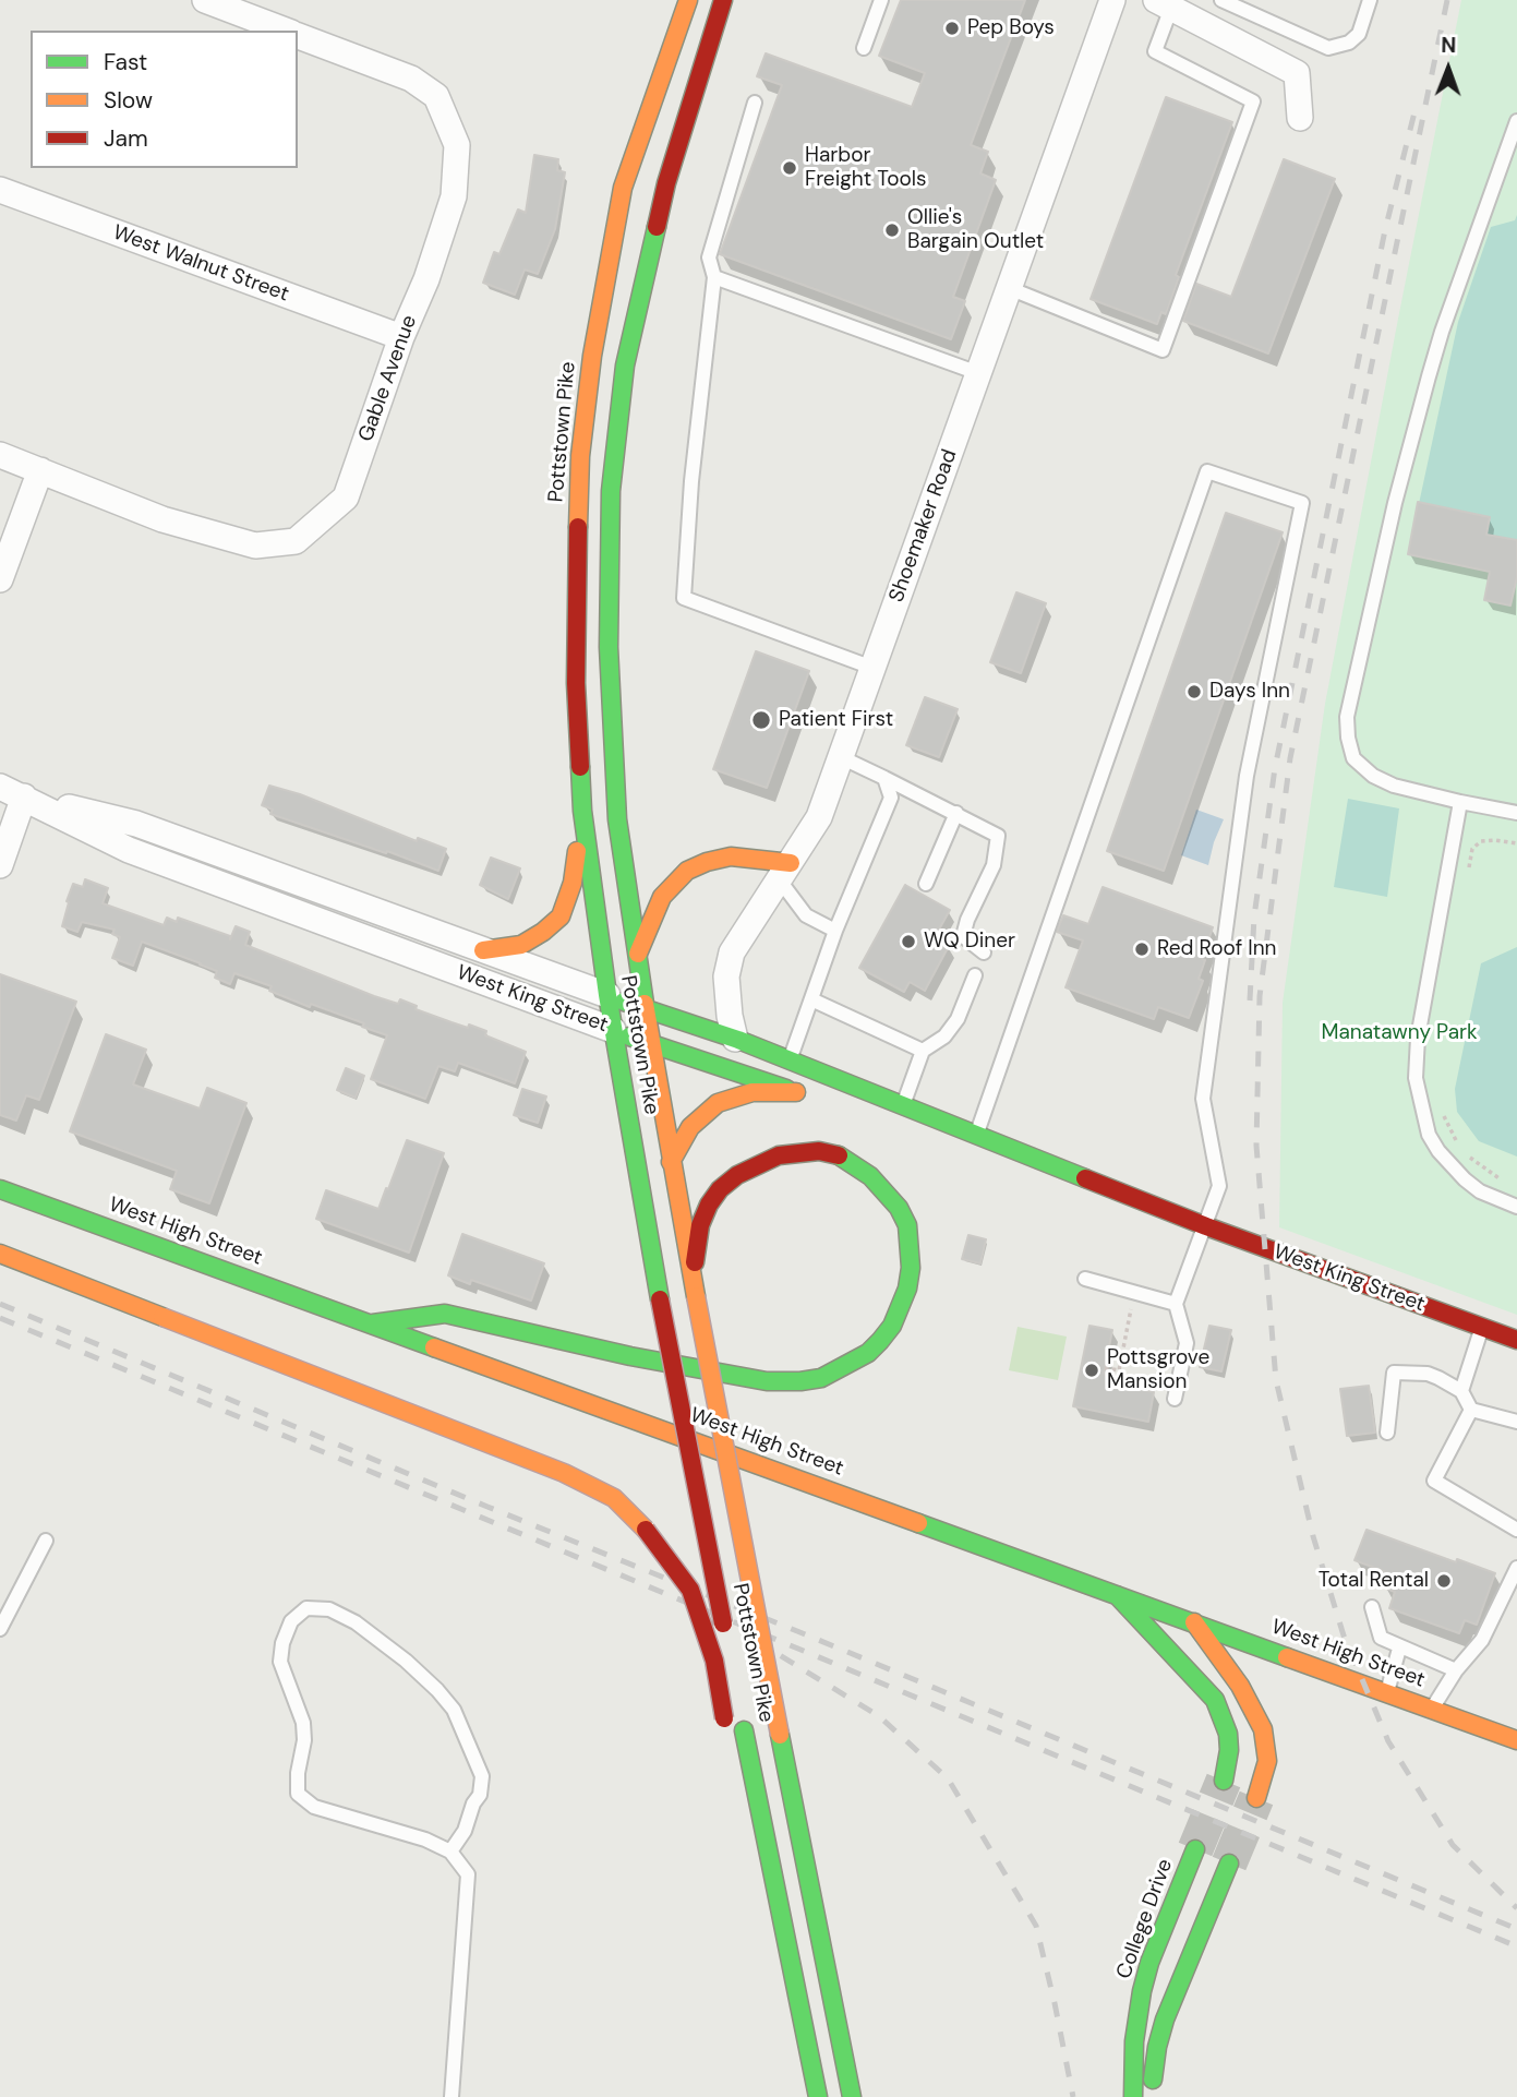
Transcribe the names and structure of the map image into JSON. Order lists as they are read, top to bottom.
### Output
{
  "streets": {
    "main road": [
      "Pottstown Pike",
      "West King Street",
      "West High Street",
      "College Drive"
    ],
    "street": ["West Walnut Street", "Gable Avenue", "Shoemaker Road"]
  },
  "crossings": [
    ["West Walnut Street", "Gable Avenue"],
    ["Pottstown Pike", "West King Street"],
    ["Shoemaker Road", "West King Street"]
  ],
  "parks": ["Manatawny Park"],
  "places": [
    "Pep Boys",
    "Harbor Freight Tools",
    "Ollie's Bargain Outlet",
    "Days Inn",
    "Patient First",
    "WQ Diner",
    "Red Roof Inn",
    "Pottsgrove Mansion",
    "Total Rental"
  ],
  "legend": ["Fast", "Slow", "Jam"],
  "north": "top"
}
